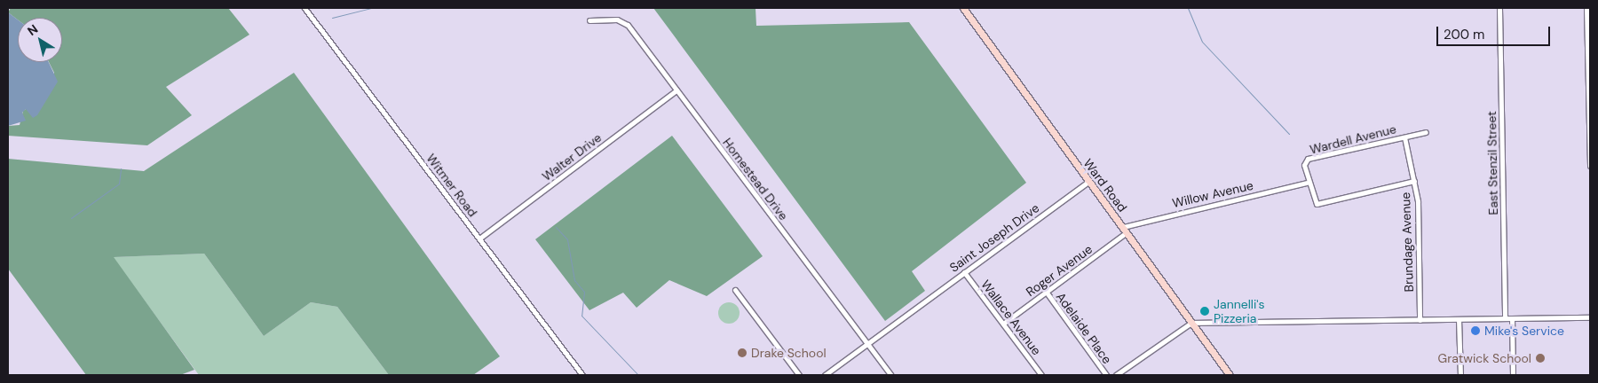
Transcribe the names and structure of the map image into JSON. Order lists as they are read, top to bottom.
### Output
{
  "streets": {
    "main road": ["Ward Road"],
    "street": [
      "Wardell Avenue",
      "Walter Drive",
      "East Stenzil Street",
      "Homestead Drive",
      "Witmer Road",
      "Willow Avenue",
      "Saint Joseph Drive",
      "Brundage Avenue",
      "Roger Avenue",
      "Wallace Avenue",
      "Adelaide Place"
    ]
  },
  "crossings": [
    ["Wardell Avenue", "Willow Avenue"],
    ["Wardell Avenue", "Brundage Avenue"],
    ["Walter Drive", "Homestead Drive"],
    ["Walter Drive", "Witmer Road"],
    ["Homestead Drive", "Saint Joseph Drive"],
    ["Ward Road", "Willow Avenue"],
    ["Ward Road", "Saint Joseph Drive"],
    ["Ward Road", "Roger Avenue"],
    ["Willow Avenue", "Roger Avenue"],
    ["Saint Joseph Drive", "Wallace Avenue"],
    ["Roger Avenue", "Wallace Avenue"],
    ["Roger Avenue", "Adelaide Place"]
  ],
  "places": [
    "Jannelli's Pizzeria",
    "Mike's Service",
    "Drake School",
    "Gratwick School"
  ],
  "scale_bar": "200 m",
  "north": "top left"
}
